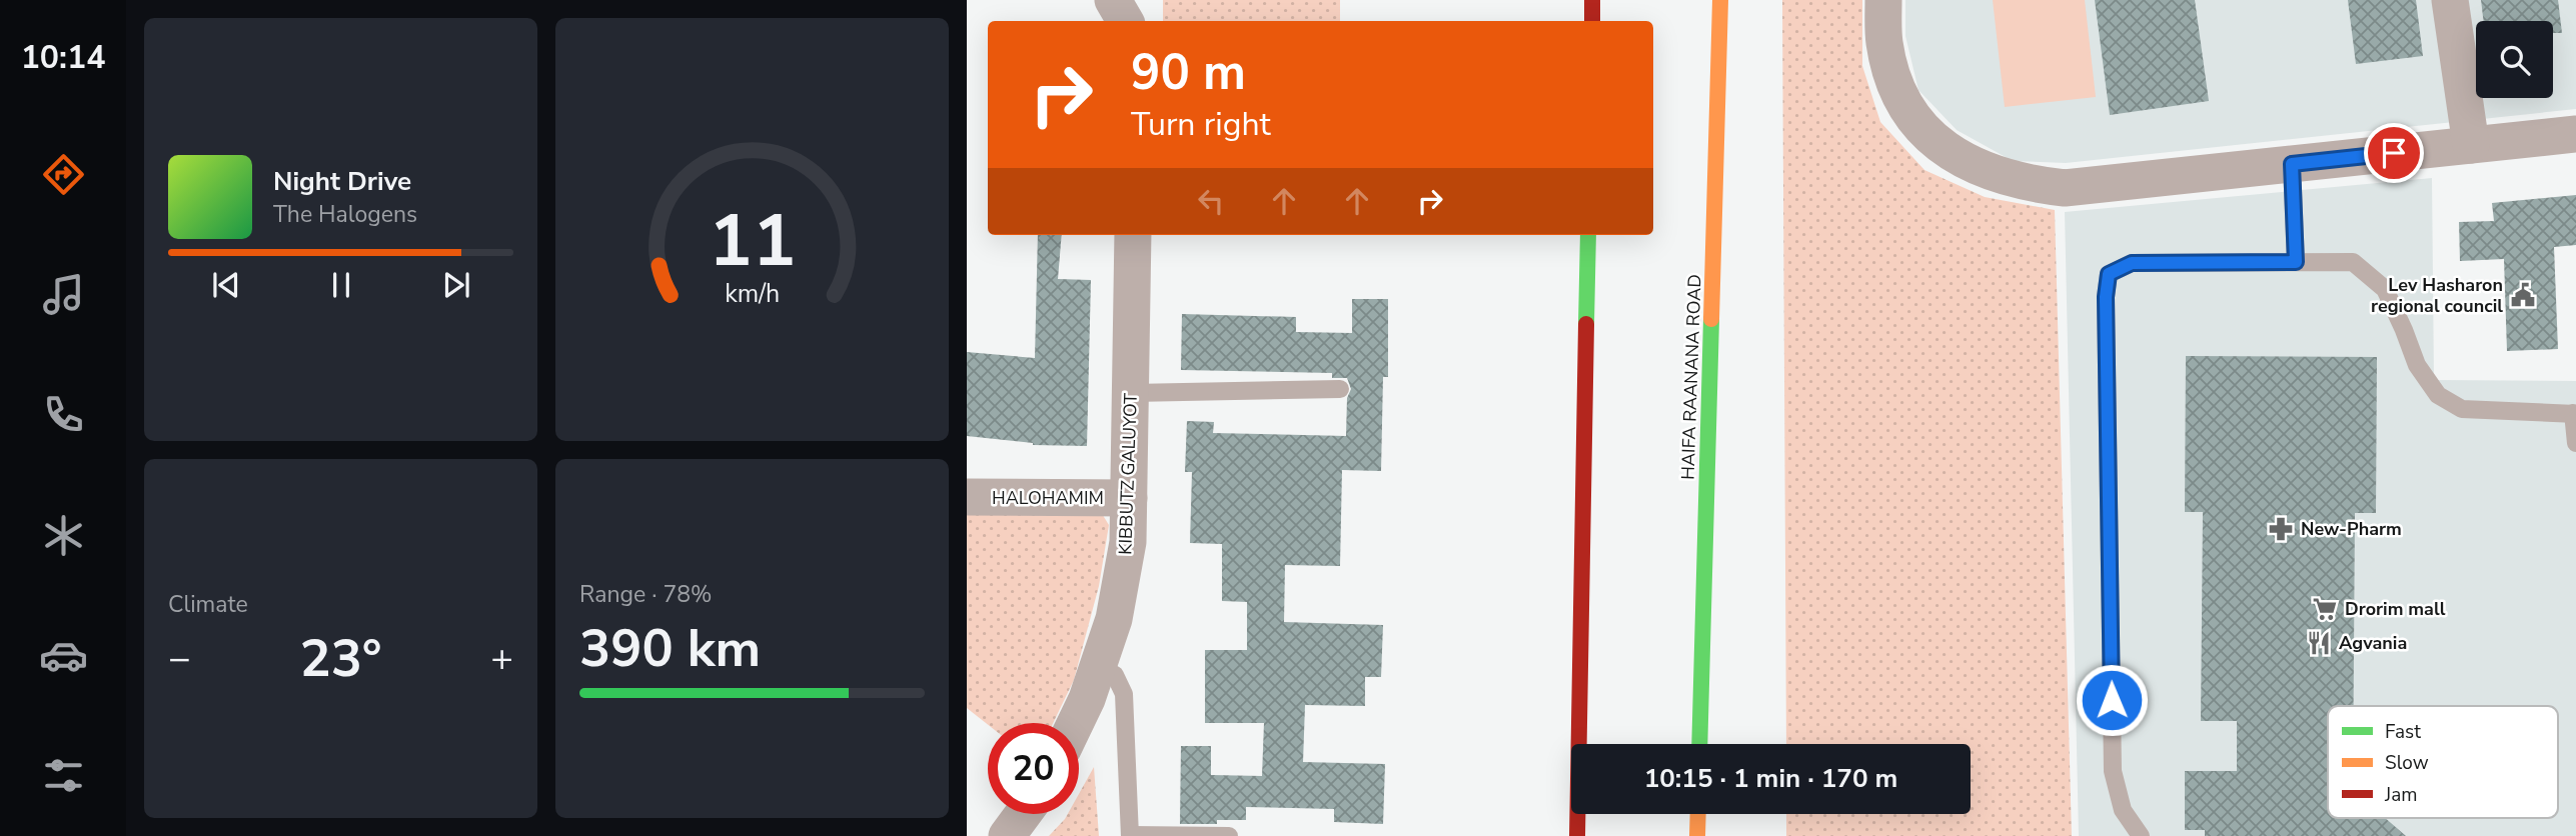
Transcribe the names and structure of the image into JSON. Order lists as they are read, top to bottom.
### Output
{
  "streets": {
    "highway": ["HAIFA RAANANA ROAD"],
    "street": ["KIBBUTZ GALUYOT", "HALOHAMIM"]
  },
  "crossings": [
    ["KIBBUTZ GALUYOT", "HALOHAMIM"]
  ],
  "places": {
    "public building": ["Lev Hasharon regional council"],
    "pharmacy": ["New-Pharm"],
    "supermarket": ["Drorim mall"],
    "restaurant": ["Agvania"]
  },
  "legend": ["Fast", "Slow", "Jam"],
  "page": {
    "tabs": "10:14",
    "turn": ["90 m", "Turn right"],
    "song": ["Night Drive", "The Halogens"],
    "tile": [
      "Climate",
      ["Range · 78%", "390 km"]
    ],
    "heat": ["−", "23°", "+"],
    "limit": "20",
    "trip": "10:15 · 1 min · 170 m",
    "gauge": ["11", "km/h"]
  }
}
